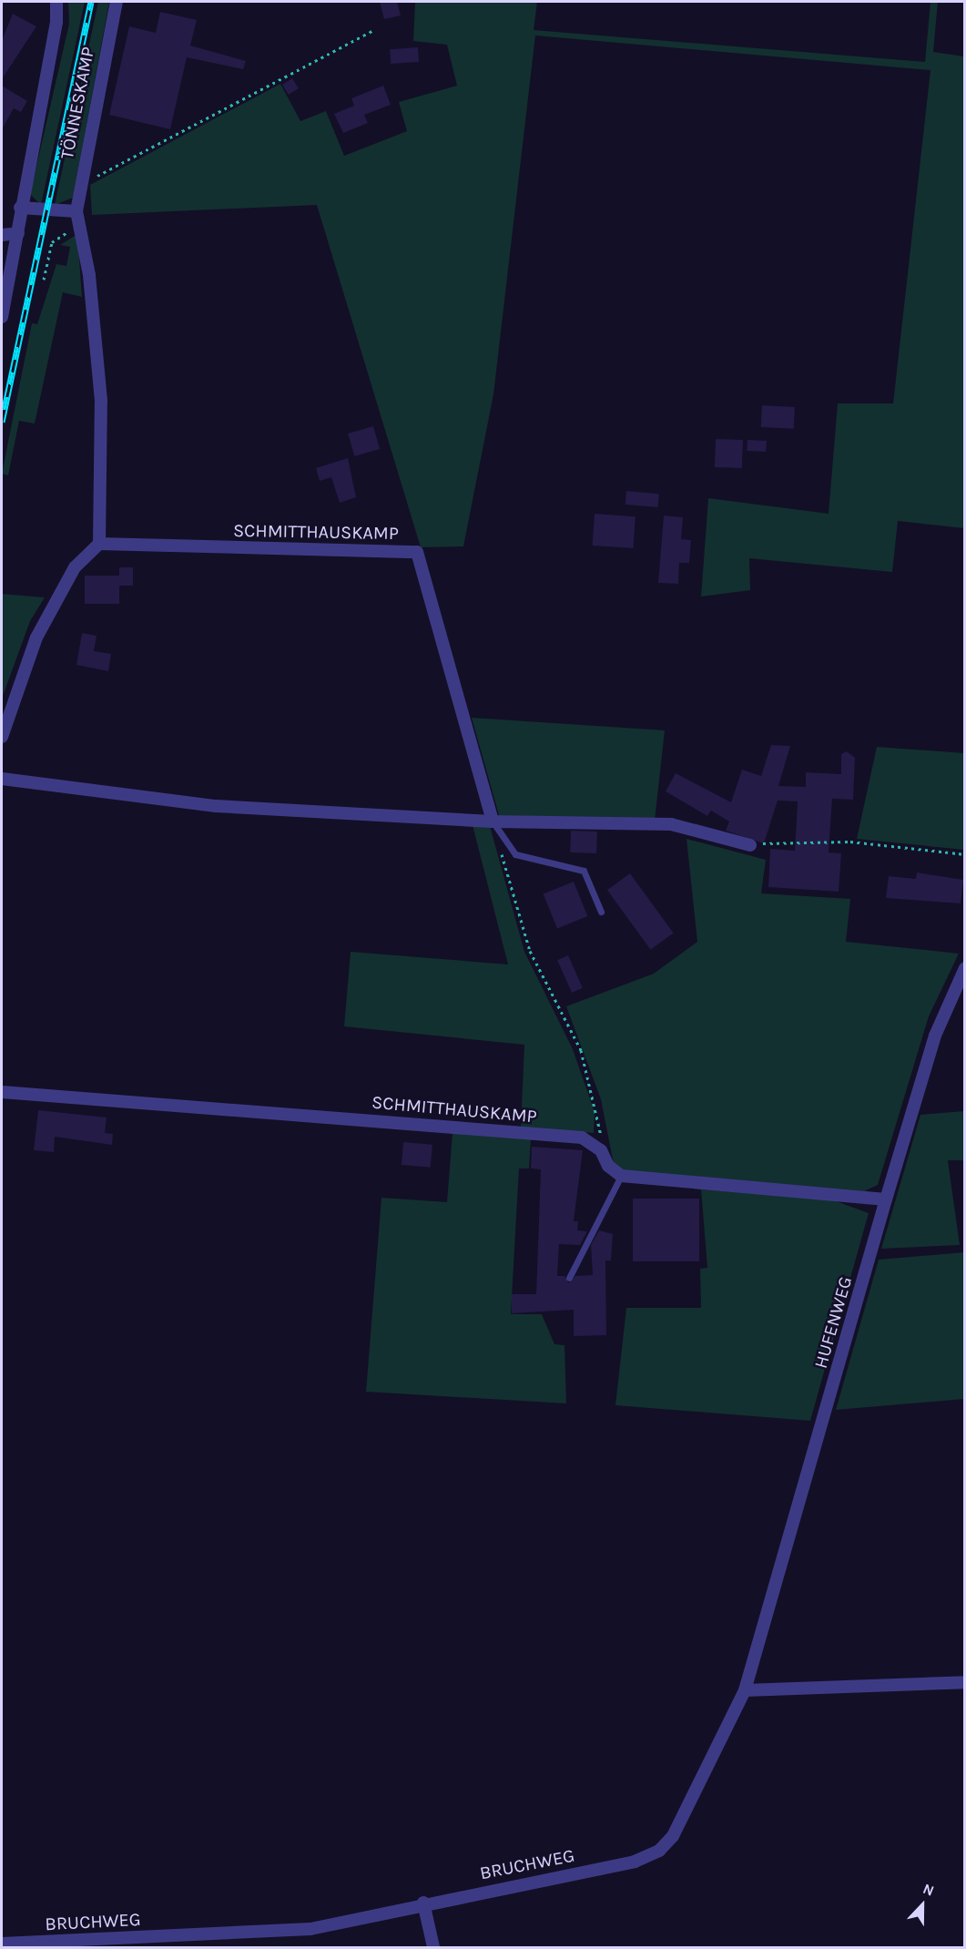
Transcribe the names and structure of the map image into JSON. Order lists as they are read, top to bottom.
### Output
{
  "streets": {
    "street": [
      "TÖNNESKAMP",
      "SCHMITTHAUSKAMP",
      "HUFENWEG",
      "BRUCHWEG"
    ]
  },
  "crossings": [
    ["HUFENWEG", "BRUCHWEG"]
  ],
  "north": "top"
}
